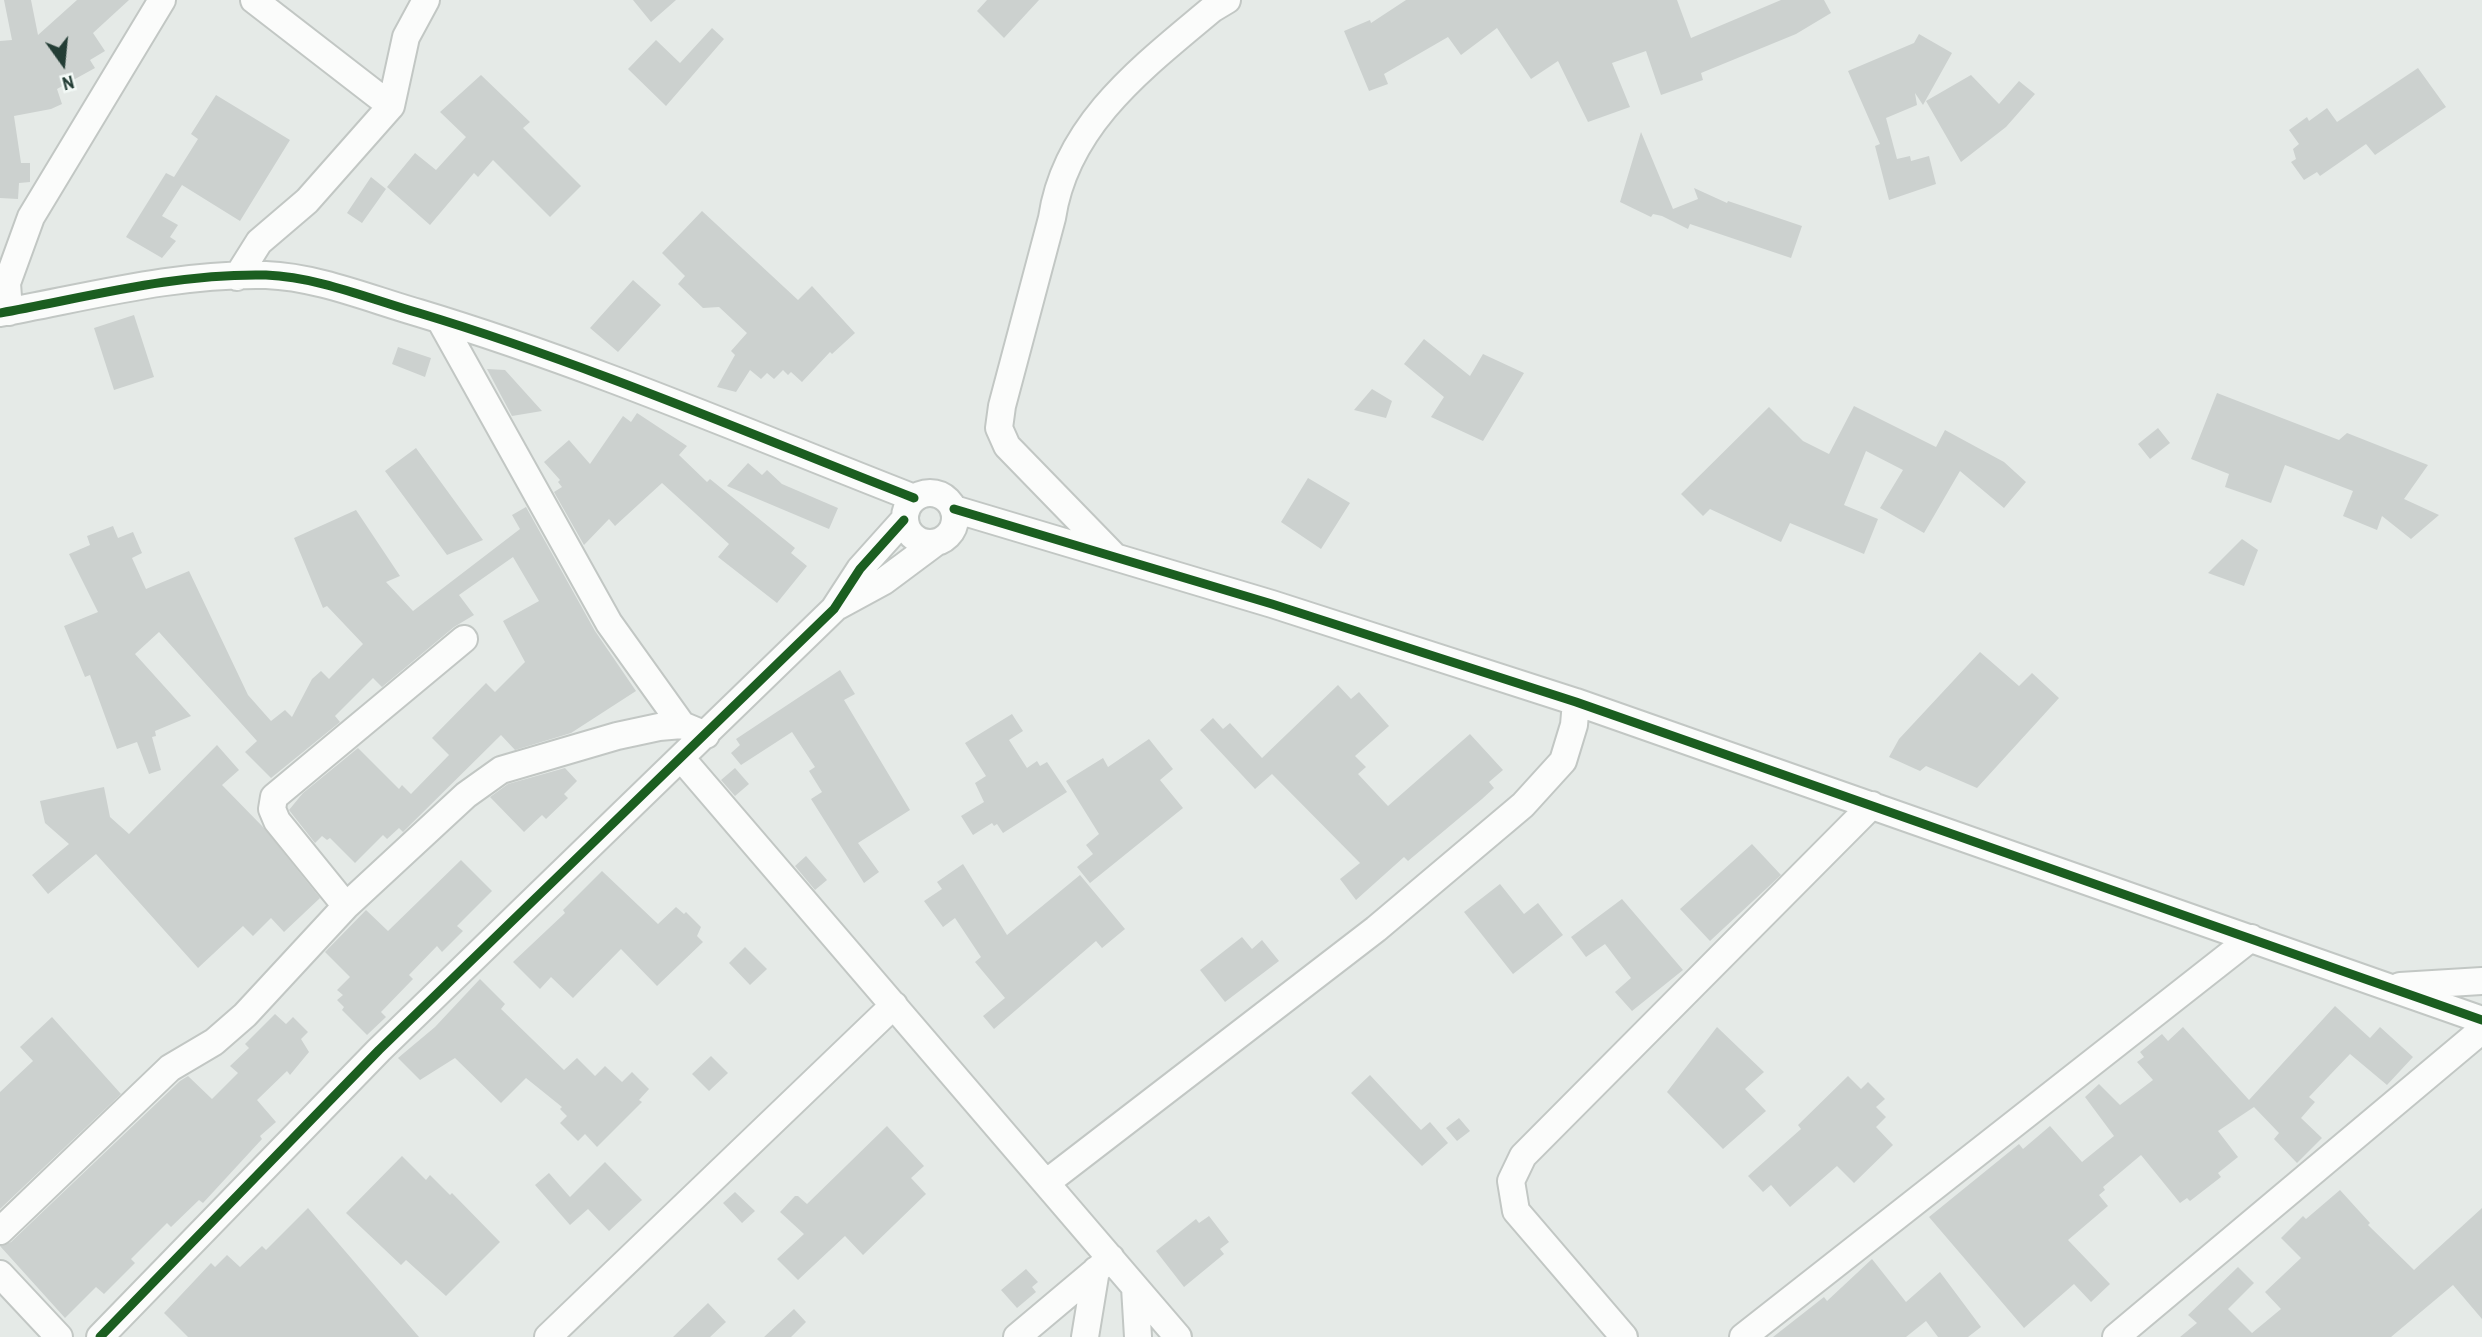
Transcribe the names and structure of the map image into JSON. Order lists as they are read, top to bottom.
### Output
{
  "north": "bottom"
}
